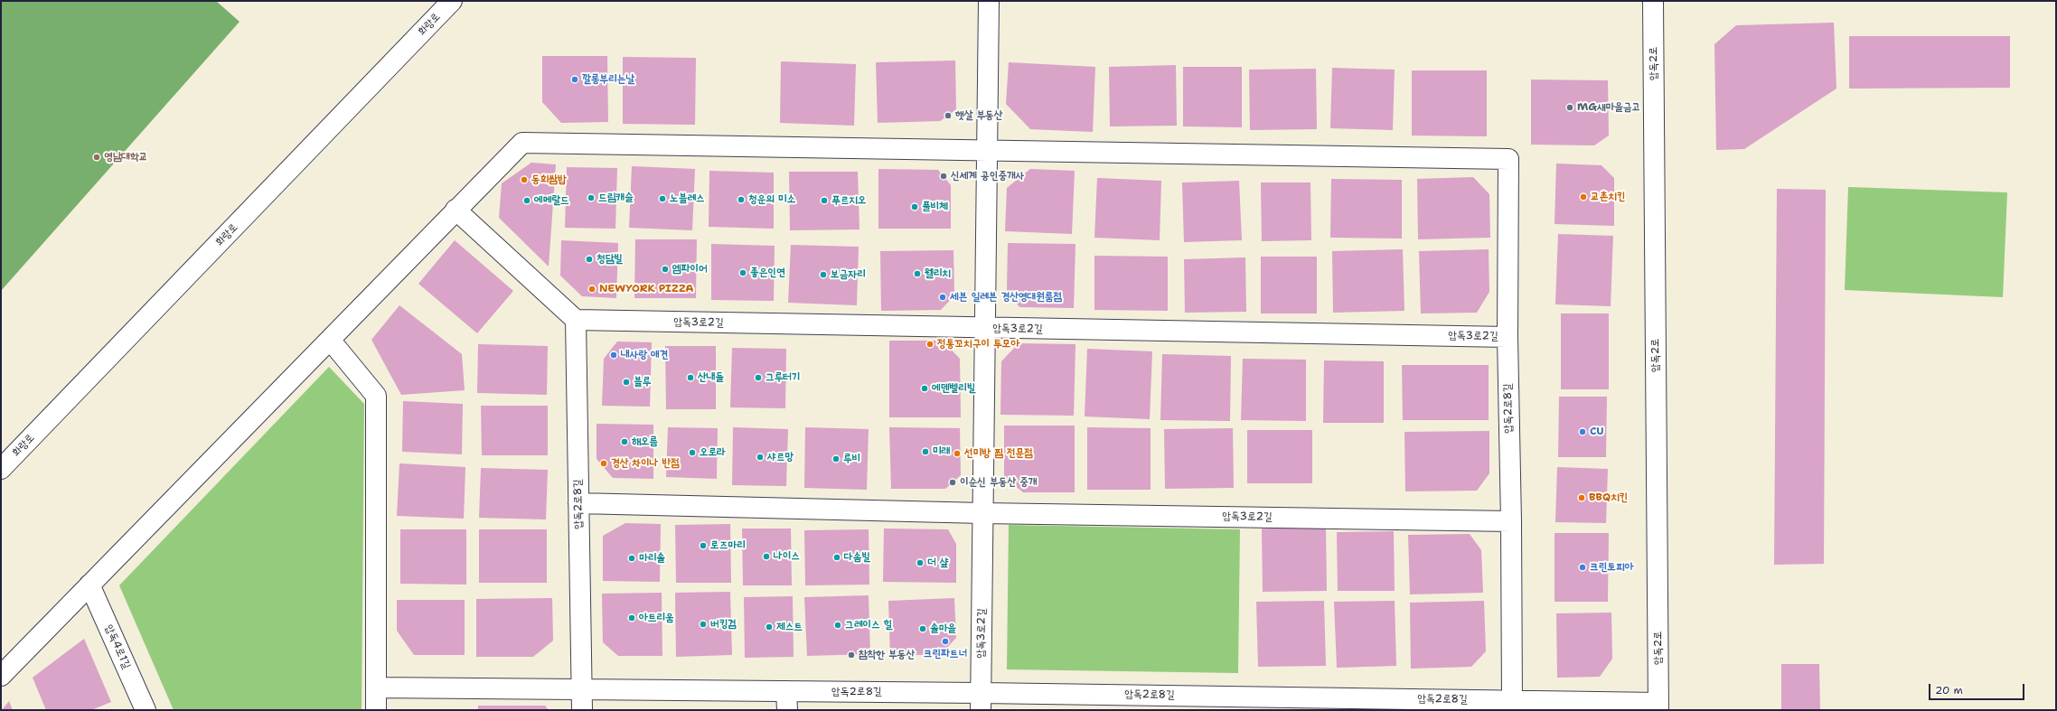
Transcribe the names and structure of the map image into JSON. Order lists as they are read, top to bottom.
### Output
{
  "streets": {
    "street": [
      "화랑로",
      "압독2로",
      "압독3로2길",
      "압독2로8길",
      "압독4로1길"
    ]
  },
  "crossings": [
    ["압독2로", "압독2로8길"],
    ["압독3로2길", "압독2로8길"]
  ],
  "places": [
    "깔롱부리는날",
    "MG새마을금고",
    "햇살 부동산",
    "영남대학교",
    "신세계 공인중개사",
    "동희쌈밥",
    "교촌치킨",
    "드림캐슬",
    "노블레스",
    "청운의 미소",
    "에메랄드",
    "푸르지오",
    "풀비체",
    "청담빌",
    "엠파이어",
    "좋은인연",
    "웰리치",
    "보금자리",
    "NEWYORK PIZZA",
    "세븐 일레븐 경산영대원룸점",
    "정통꼬치구이 투모아",
    "내사랑 애견",
    "산내들",
    "그루터기",
    "블루",
    "에덴벨리빌",
    "CU",
    "해오름",
    "미래",
    "오로라",
    "선미방 찜 전문점",
    "샤르망",
    "루비",
    "경산 차이나 반점",
    "이순신 부동산 중개",
    "BBQ치킨",
    "로즈마리",
    "나이스",
    "다솜빌",
    "마리솔",
    "더 샾",
    "크린토피아",
    "아트리움",
    "버킹검",
    "그레이스 힐",
    "제스트",
    "솔마을",
    "크린파트너",
    "참착한 부동산"
  ],
  "scale_bar": "20 m"
}
